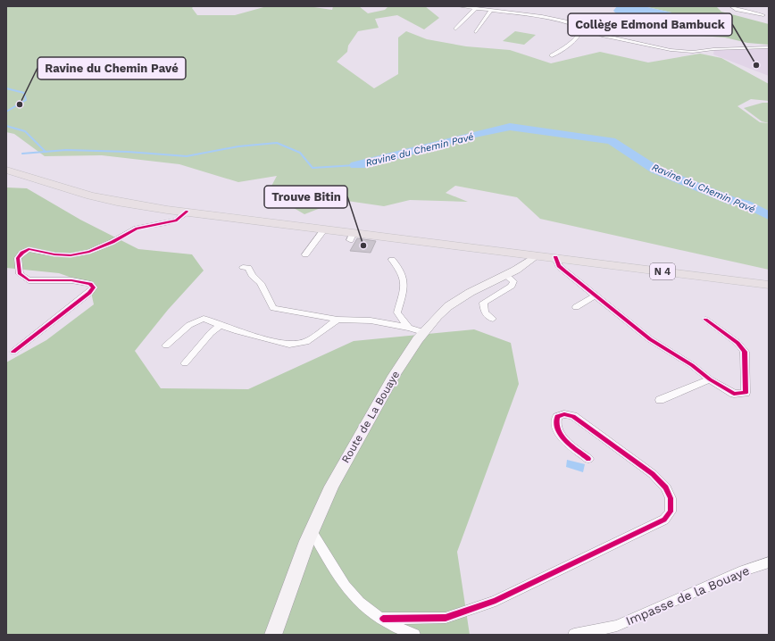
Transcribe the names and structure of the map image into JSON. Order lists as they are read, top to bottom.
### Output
{
  "streets": {
    "highway": ["N 4"],
    "main road": ["Route de La Bouaye"],
    "street": ["Impasse de la Bouaye"]
  },
  "crossings": [
    ["N 4", "Route de La Bouaye"]
  ],
  "water": ["Ravine du Chemin Pavé"],
  "places": ["Collège Edmond Bambuck", "Ravine du Chemin Pavé", "Trouve Bitin"]
}
